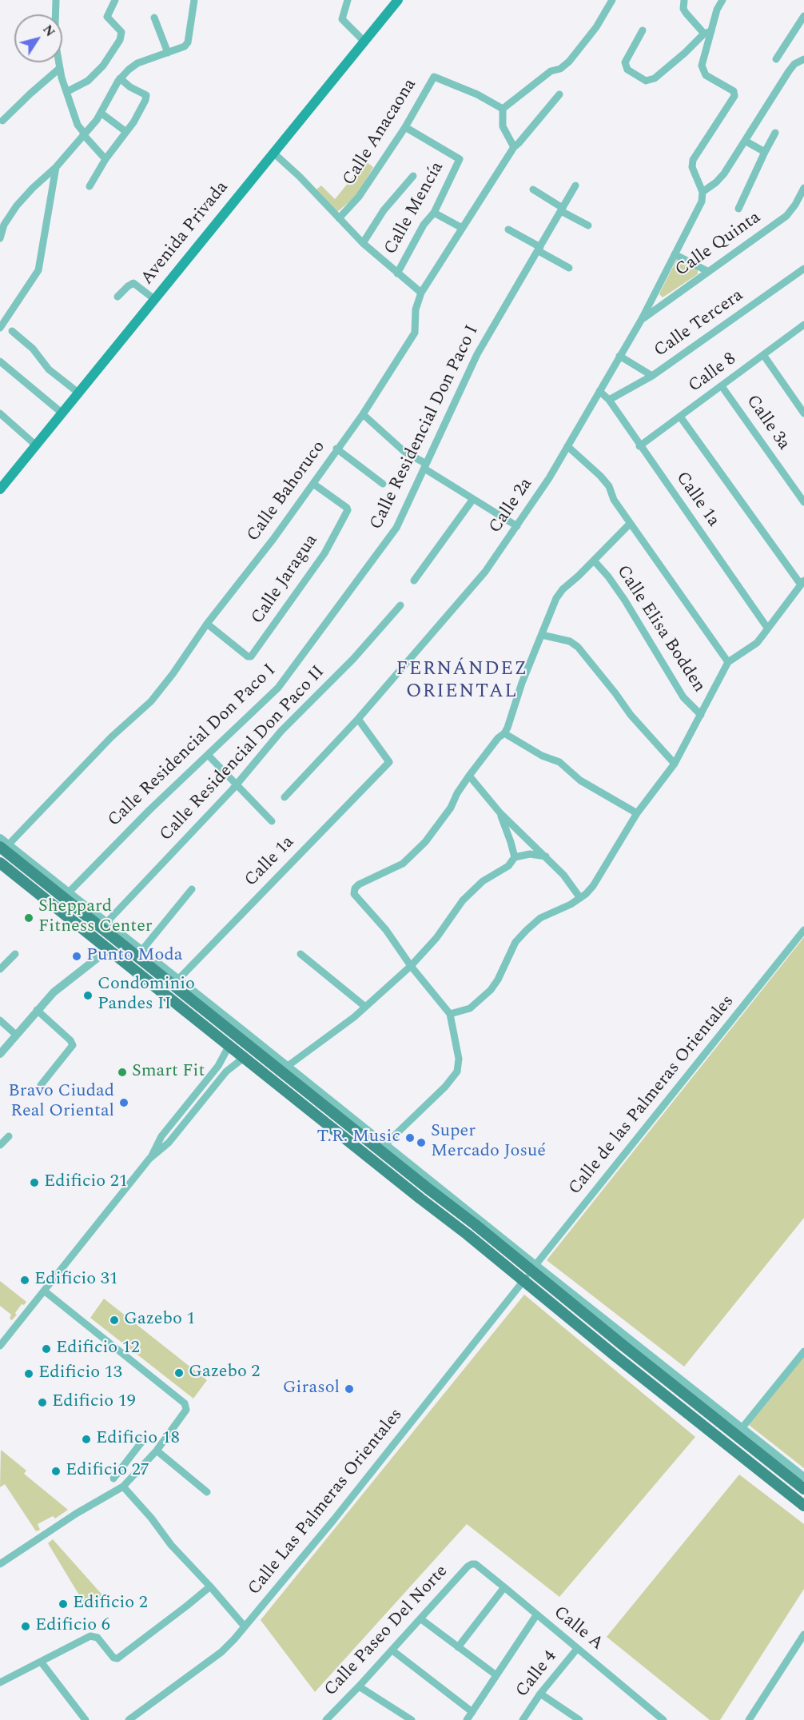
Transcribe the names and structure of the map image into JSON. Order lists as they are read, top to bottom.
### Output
{
  "streets": {
    "main road": ["Avenida Privada"],
    "street": [
      "Calle Anacaona",
      "Calle Mencía",
      "Calle Quinta",
      "Calle Tercera",
      "Calle 8",
      "Calle 3a",
      "Calle Residencial Don Paco I",
      "Calle Bahoruco",
      "Calle 1a",
      "Calle 2a",
      "Calle Jaragua",
      "Calle Elisa Bodden",
      "Calle Residencial Don Paco II",
      "Calle de las Palmeras Orientales",
      "Calle Las Palmeras Orientales",
      "Calle A",
      "Calle Paseo Del Norte",
      "Calle 4"
    ]
  },
  "crossings": [
    ["Calle Anacaona", "Calle Mencía"],
    ["Calle Quinta", "Calle 2a"],
    ["Calle Tercera", "Calle 1a"],
    ["Calle 8", "Calle 3a"],
    ["Calle 8", "Calle 1a"],
    ["Calle Bahoruco", "Calle Jaragua"],
    ["Calle 1a", "Calle 2a"],
    ["Calle de las Palmeras Orientales", "Calle Las Palmeras Orientales"],
    ["Calle A", "Calle Paseo Del Norte"],
    ["Calle A", "Calle 4"]
  ],
  "districts": ["FERNÁNDEZ ORIENTAL"],
  "places": [
    "Sheppard Fitness Center",
    "Punto Moda",
    "Condominio Pandes II",
    "Smart Fit",
    "Bravo Ciudad Real Oriental",
    "T.R. Music",
    "Super Mercado Josué",
    "Edificio 21",
    "Edificio 31",
    "Gazebo 1",
    "Edificio 12",
    "Gazebo 2",
    "Edificio 13",
    "Girasol",
    "Edificio 19",
    "Edificio 18",
    "Edificio 27",
    "Edificio 2",
    "Edificio 6"
  ],
  "north": "top right"
}
